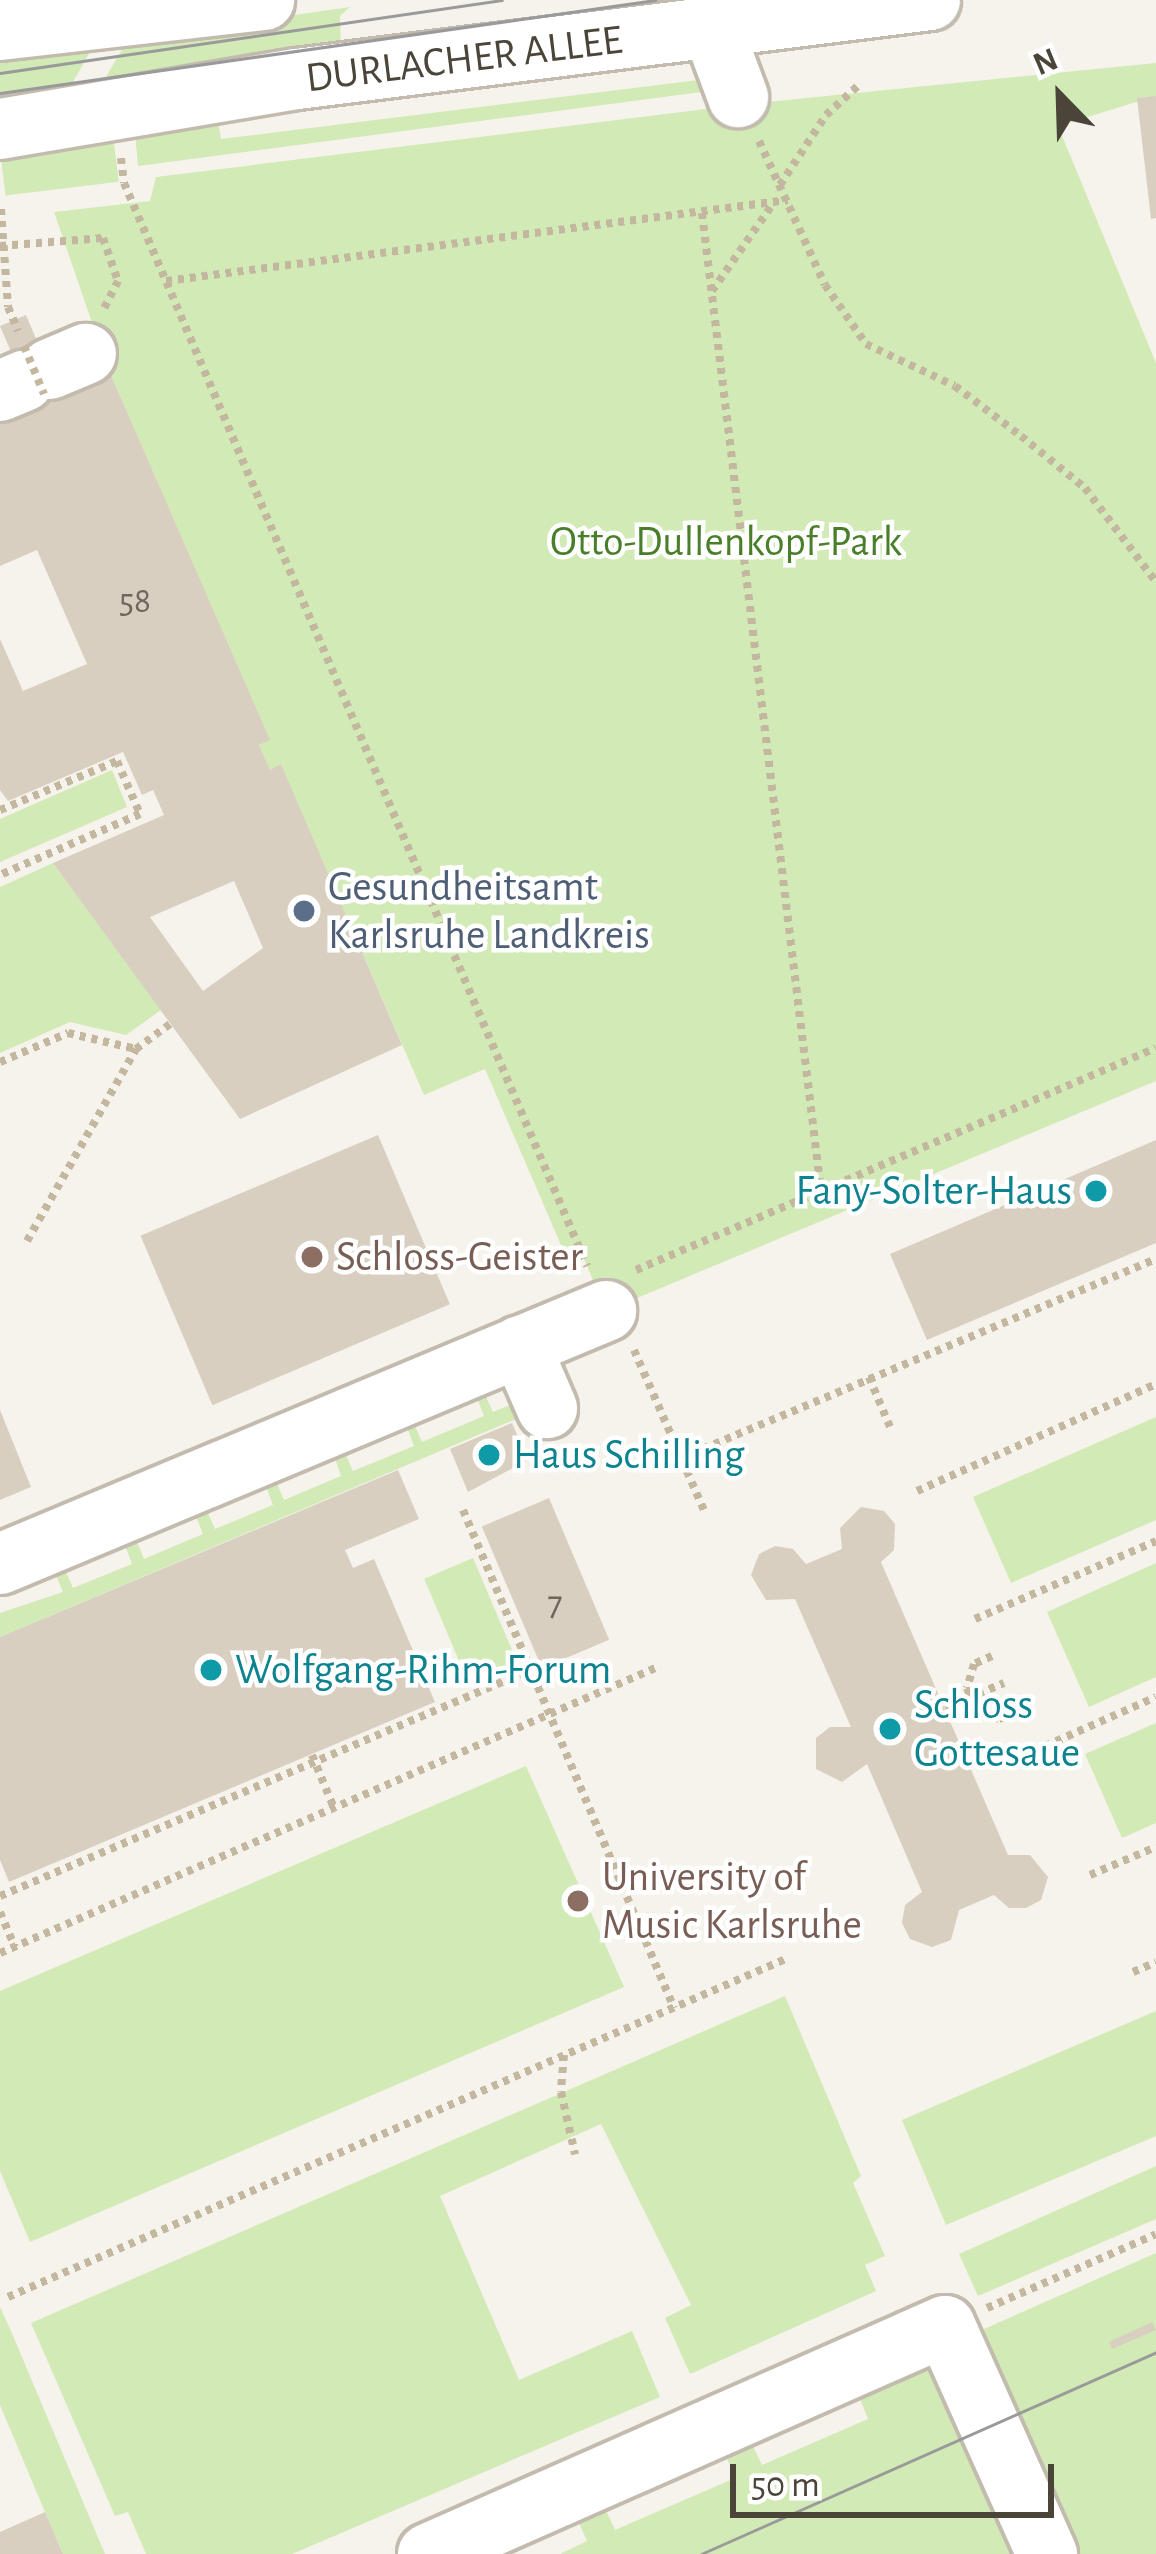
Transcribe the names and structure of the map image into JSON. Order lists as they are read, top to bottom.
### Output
{
  "streets": {
    "street": ["DURLACHER ALLEE"]
  },
  "parks": ["Otto-Dullenkopf-Park"],
  "places": [
    "Gesundheitsamt Karlsruhe Landkreis",
    "Fany-Solter-Haus",
    "Schloss-Geister",
    "Haus Schilling",
    "Wolfgang-Rihm-Forum",
    "Schloss Gottesaue",
    "University of Music Karlsruhe"
  ],
  "house_numbers": ["58", "7"],
  "scale_bar": "50 m",
  "north": "top left"
}
